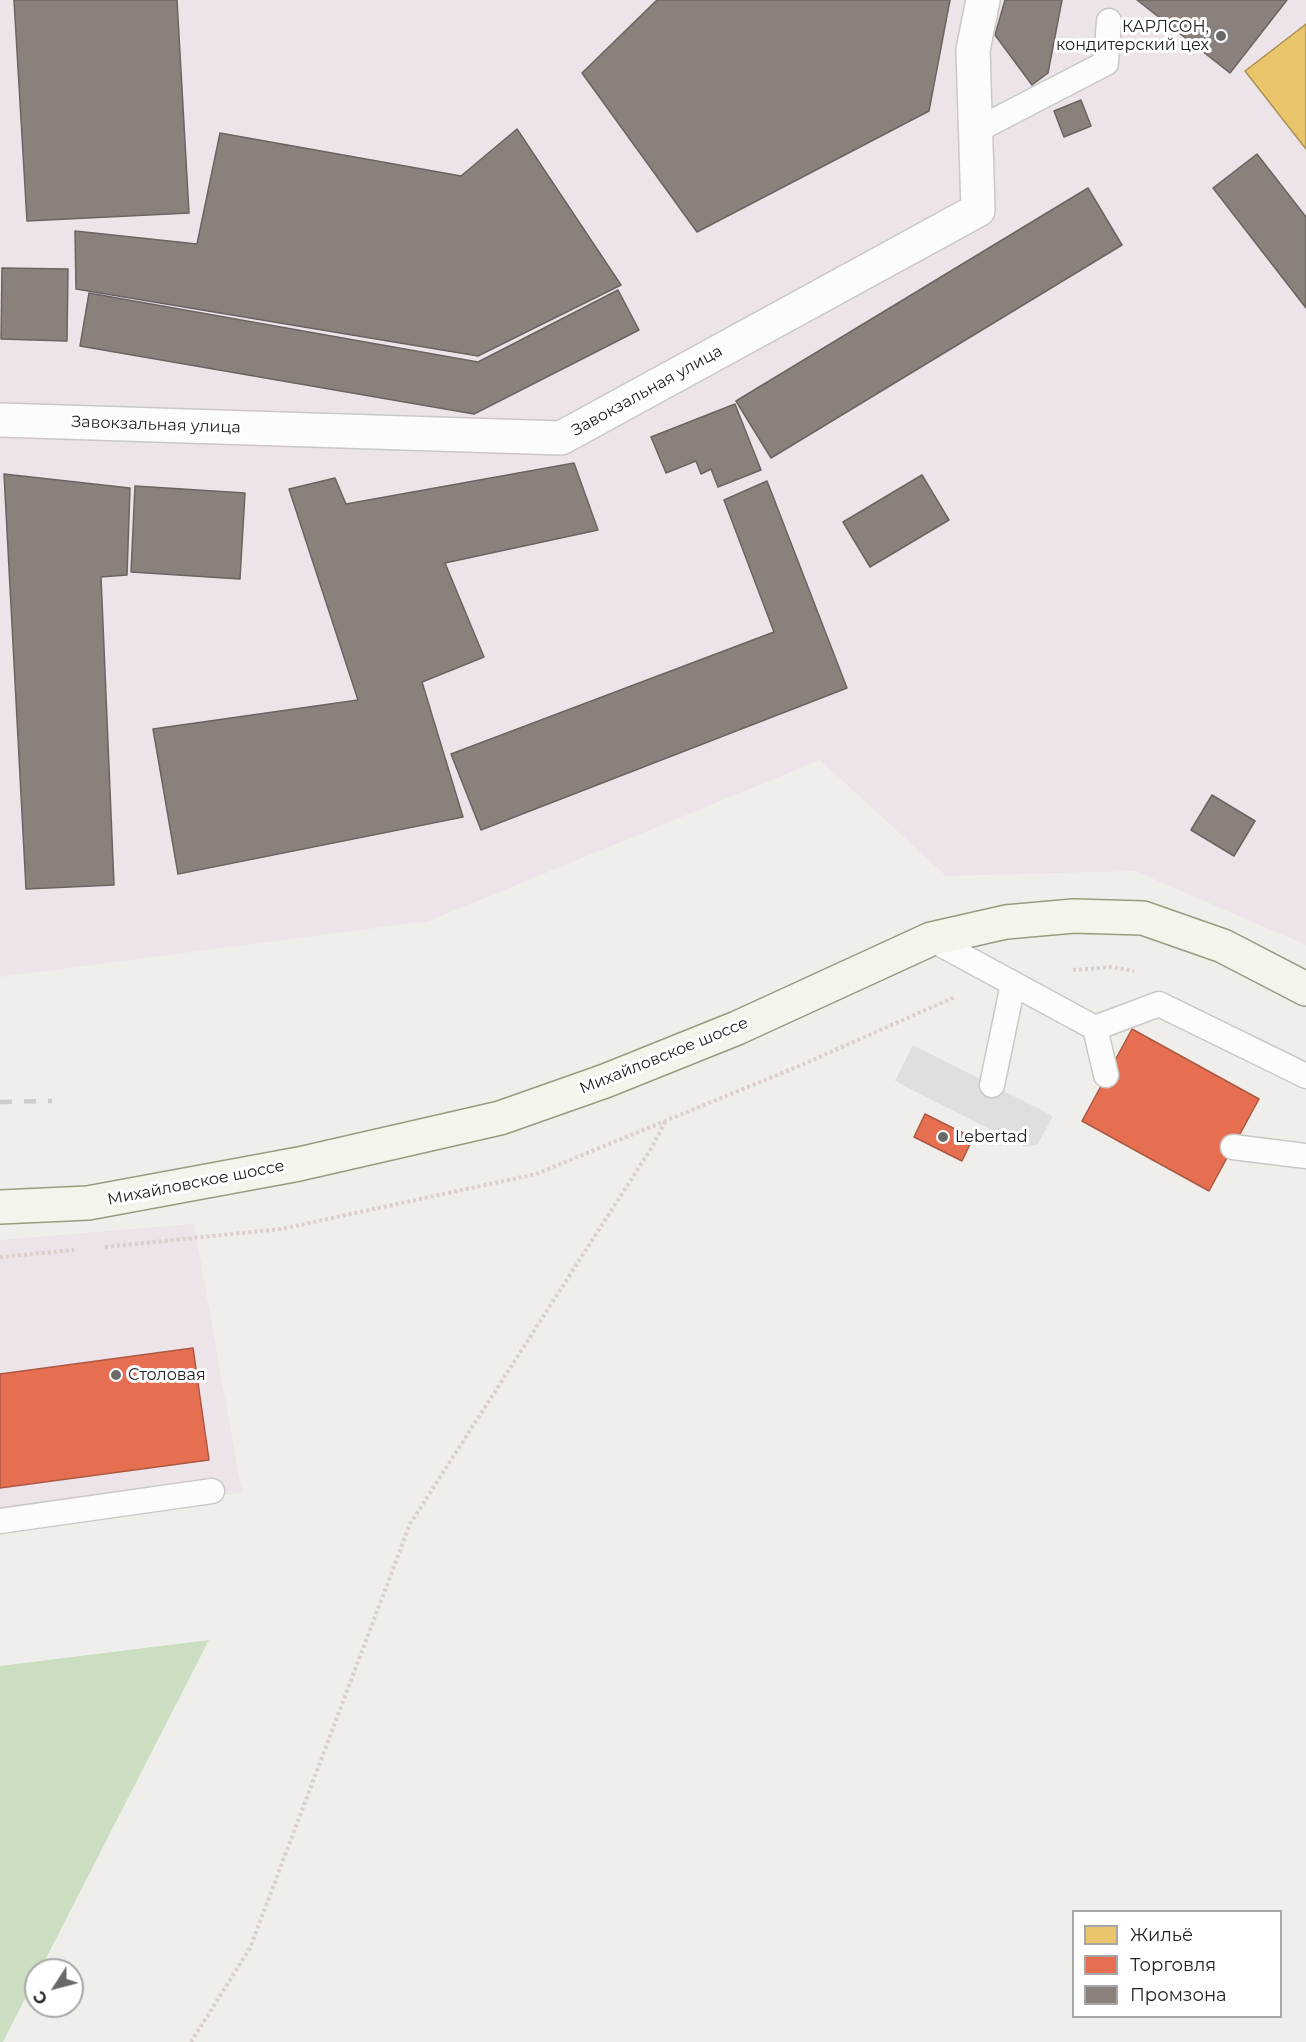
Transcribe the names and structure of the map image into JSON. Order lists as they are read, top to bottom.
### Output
{
  "streets": {
    "main road": ["Михайловское шоссе"],
    "street": ["Завокзальная улица"]
  },
  "places": ["КАРЛСОН, кондитерский цех", "Lebertad", "Столовая"],
  "legend": ["Жильё", "Торговля", "Промзона"],
  "north": "bottom left"
}
